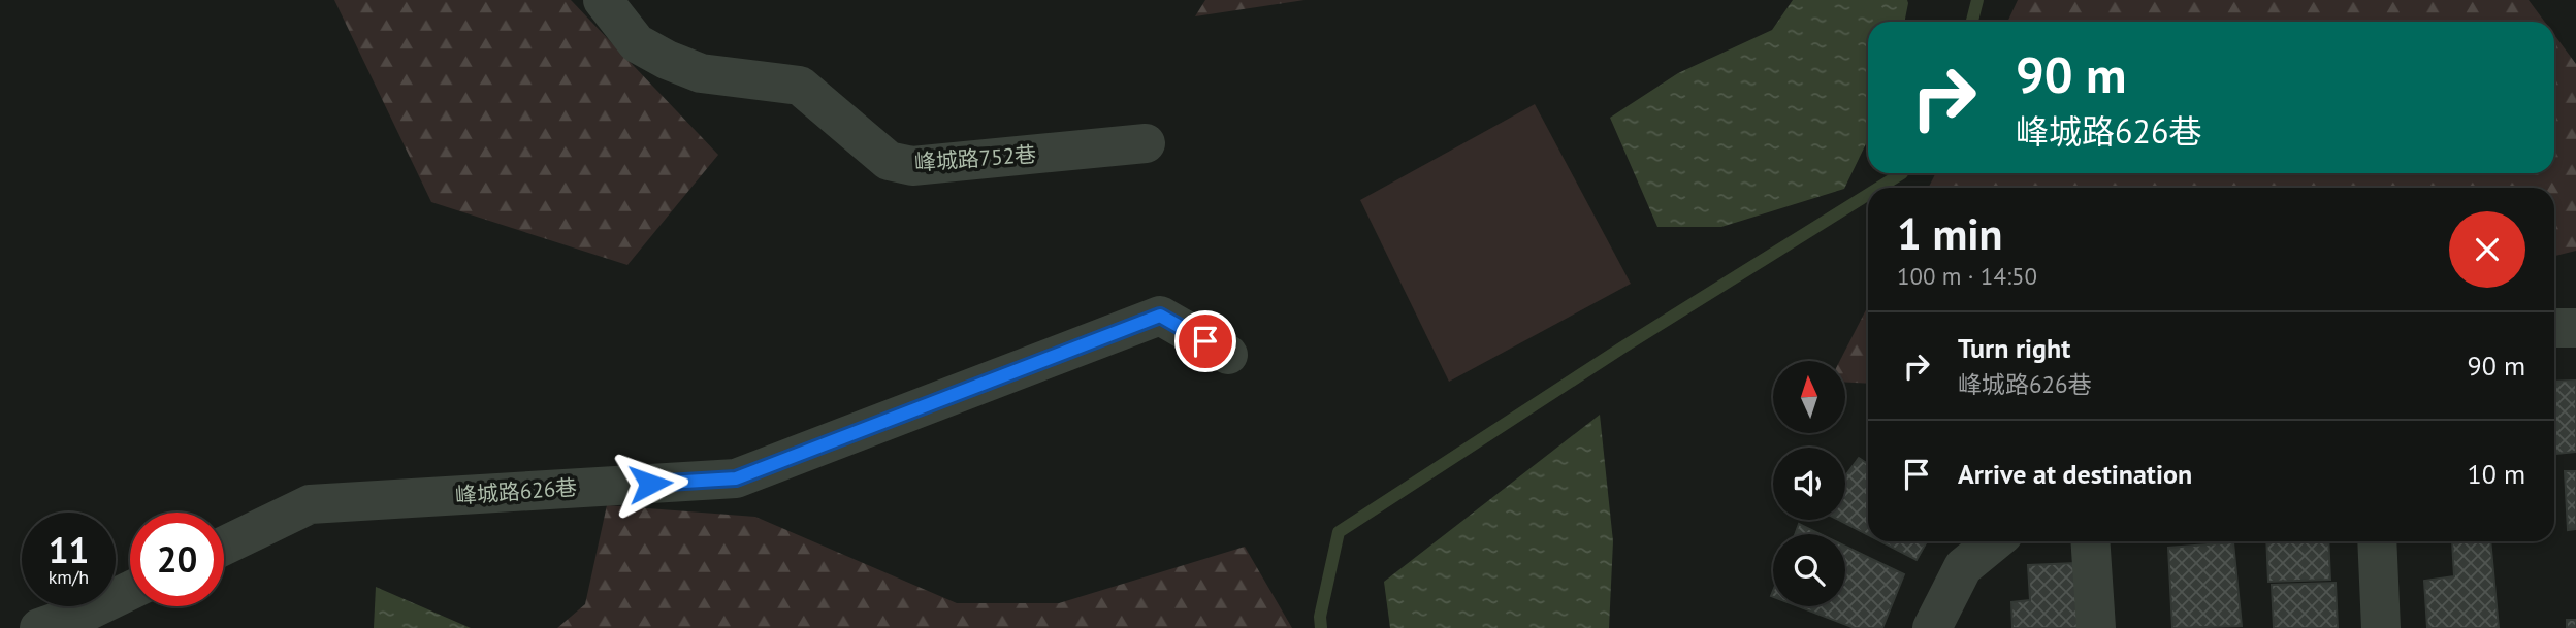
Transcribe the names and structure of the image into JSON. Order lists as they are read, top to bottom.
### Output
{
  "streets": {
    "street": ["峰城路752巷", "峰城路626巷"]
  },
  "north": "top",
  "page": {
    "turn": ["90 m", "峰城路626巷"],
    "heading": ["1 min", "100 m · 14:50"],
    "list": [
      {
        "name": "Turn right",
        "note": "峰城路626巷",
        "value": "90 m"
      },
      {
        "name": "Arrive at destination",
        "value": "10 m"
      }
    ],
    "speed": "11 km/h",
    "limit": "20"
  }
}
